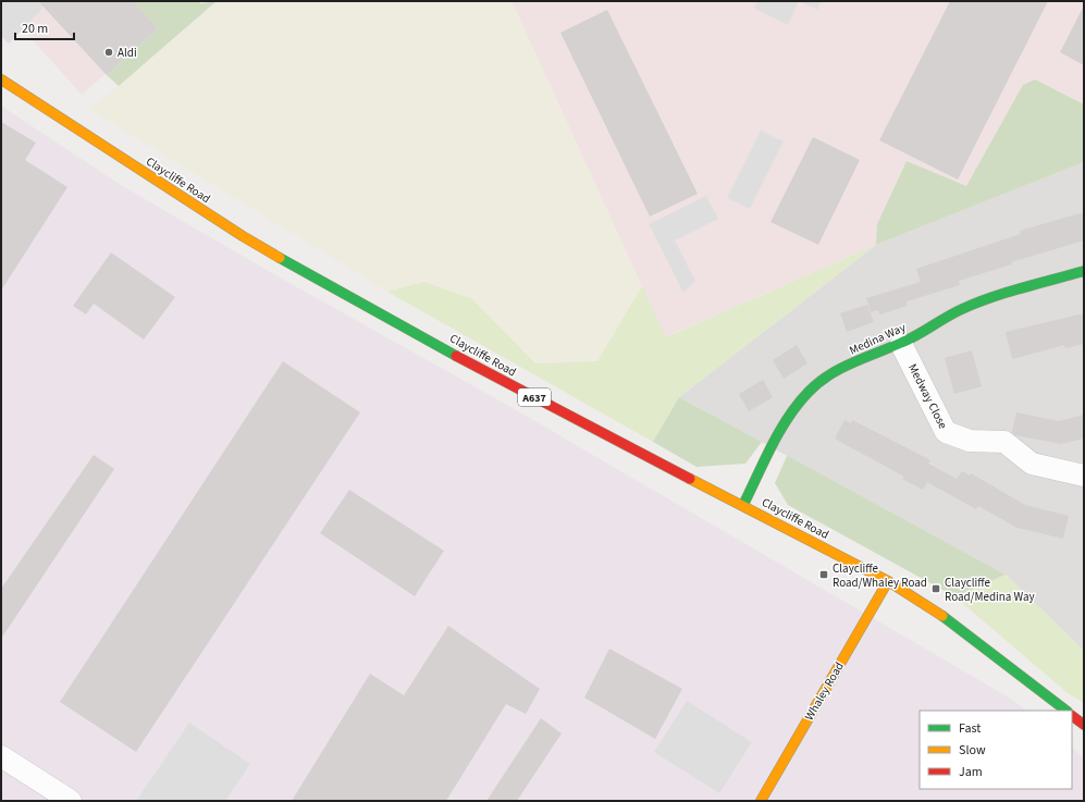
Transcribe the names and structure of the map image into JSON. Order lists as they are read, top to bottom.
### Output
{
  "streets": {
    "main road": [
      "Claycliffe Road",
      "Medina Way",
      "A637",
      "Whaley Road"
    ],
    "street": ["Medway Close"]
  },
  "crossings": [
    ["Claycliffe Road", "Medina Way"],
    ["Claycliffe Road", "Whaley Road"],
    ["Medina Way", "Medway Close"]
  ],
  "places": {
    "other": ["Aldi"],
    "transit": ["Claycliffe Road/Whaley Road", "Claycliffe Road/Medina Way"]
  },
  "legend": ["Fast", "Slow", "Jam"],
  "scale_bar": "20 m"
}
